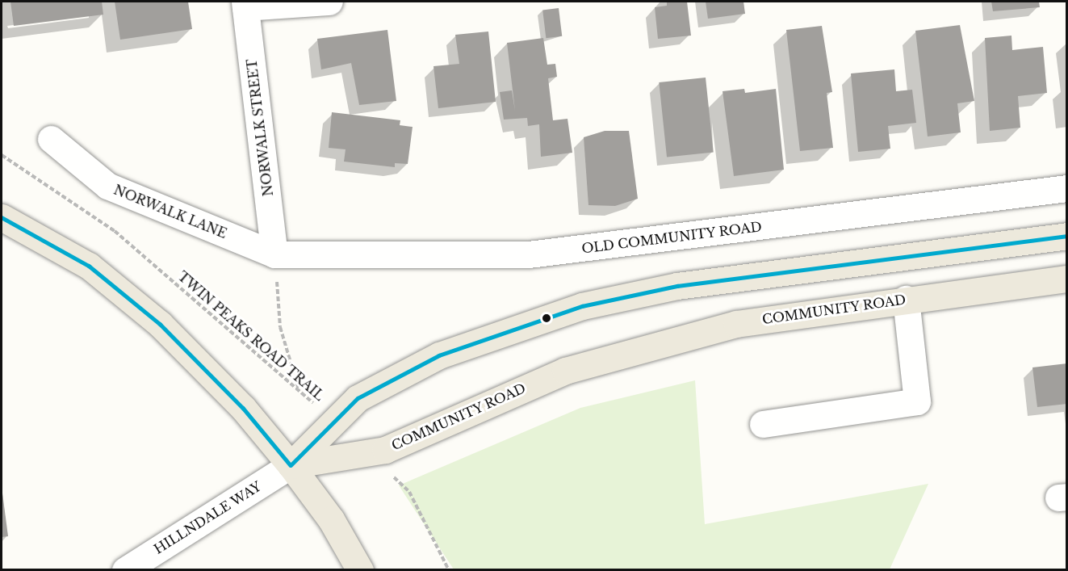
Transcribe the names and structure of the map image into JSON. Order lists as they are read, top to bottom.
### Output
{
  "streets": {
    "main road": ["COMMUNITY ROAD"],
    "street": [
      "NORWALK STREET",
      "NORWALK LANE",
      "OLD COMMUNITY ROAD",
      "HILLNDALE WAY"
    ],
    "path": ["TWIN PEAKS ROAD TRAIL"]
  },
  "crossings": [
    ["NORWALK STREET", "NORWALK LANE"],
    ["NORWALK STREET", "OLD COMMUNITY ROAD"],
    ["NORWALK LANE", "OLD COMMUNITY ROAD"],
    ["COMMUNITY ROAD", "HILLNDALE WAY"]
  ]
}
